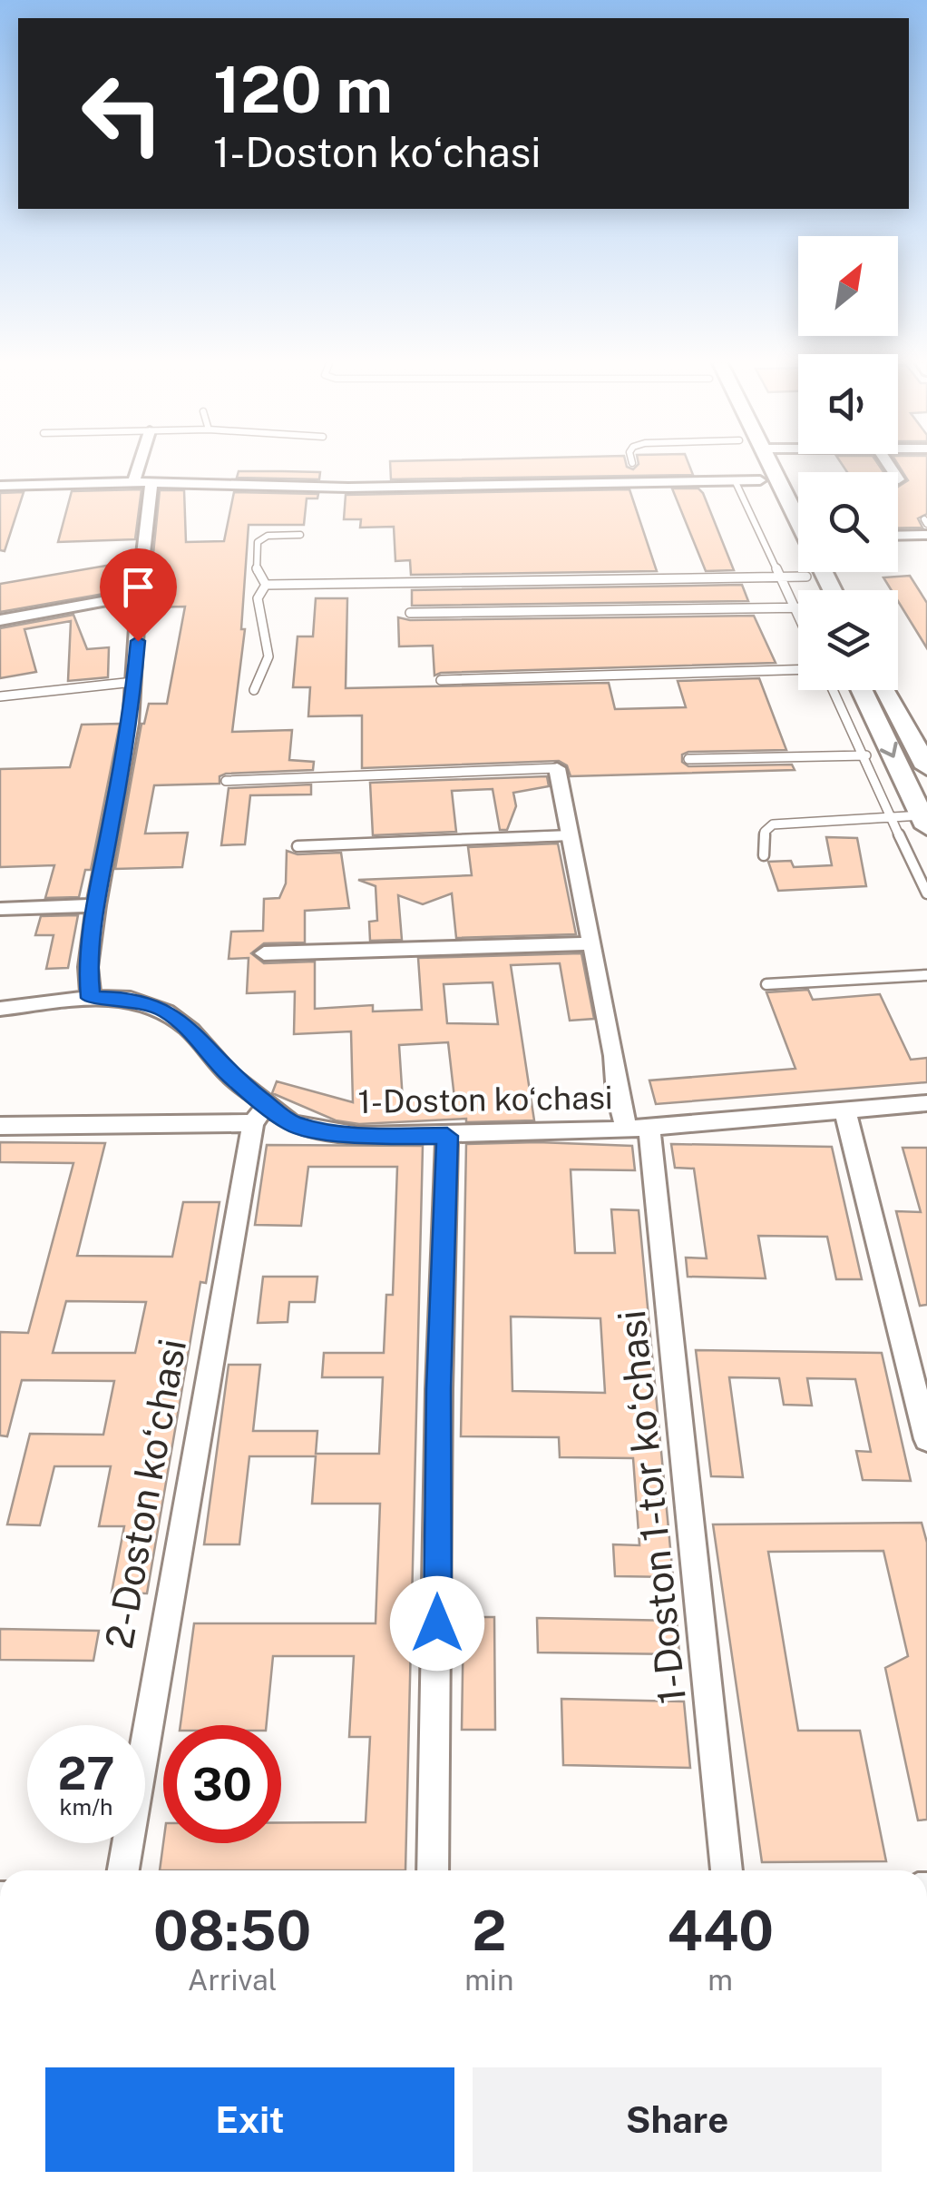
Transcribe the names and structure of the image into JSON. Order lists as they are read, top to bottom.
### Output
{
  "streets": {
    "street": ["1-Doston koʻchasi", "2-Doston koʻchasi", "1-Doston 1-tor koʻchasi"]
  },
  "crossings": [
    ["1-Doston koʻchasi", "2-Doston koʻchasi"],
    ["1-Doston koʻchasi", "1-Doston 1-tor koʻchasi"]
  ],
  "north": "top right",
  "page": {
    "turn": ["120 m", "1-Doston koʻchasi"],
    "speed": "27 km/h",
    "limit": "30",
    "eta": [
      "08:50",
      "Arrival",
      "2",
      "min",
      "440",
      "m"
    ],
    "buttons": ["Exit", "Share"]
  }
}
